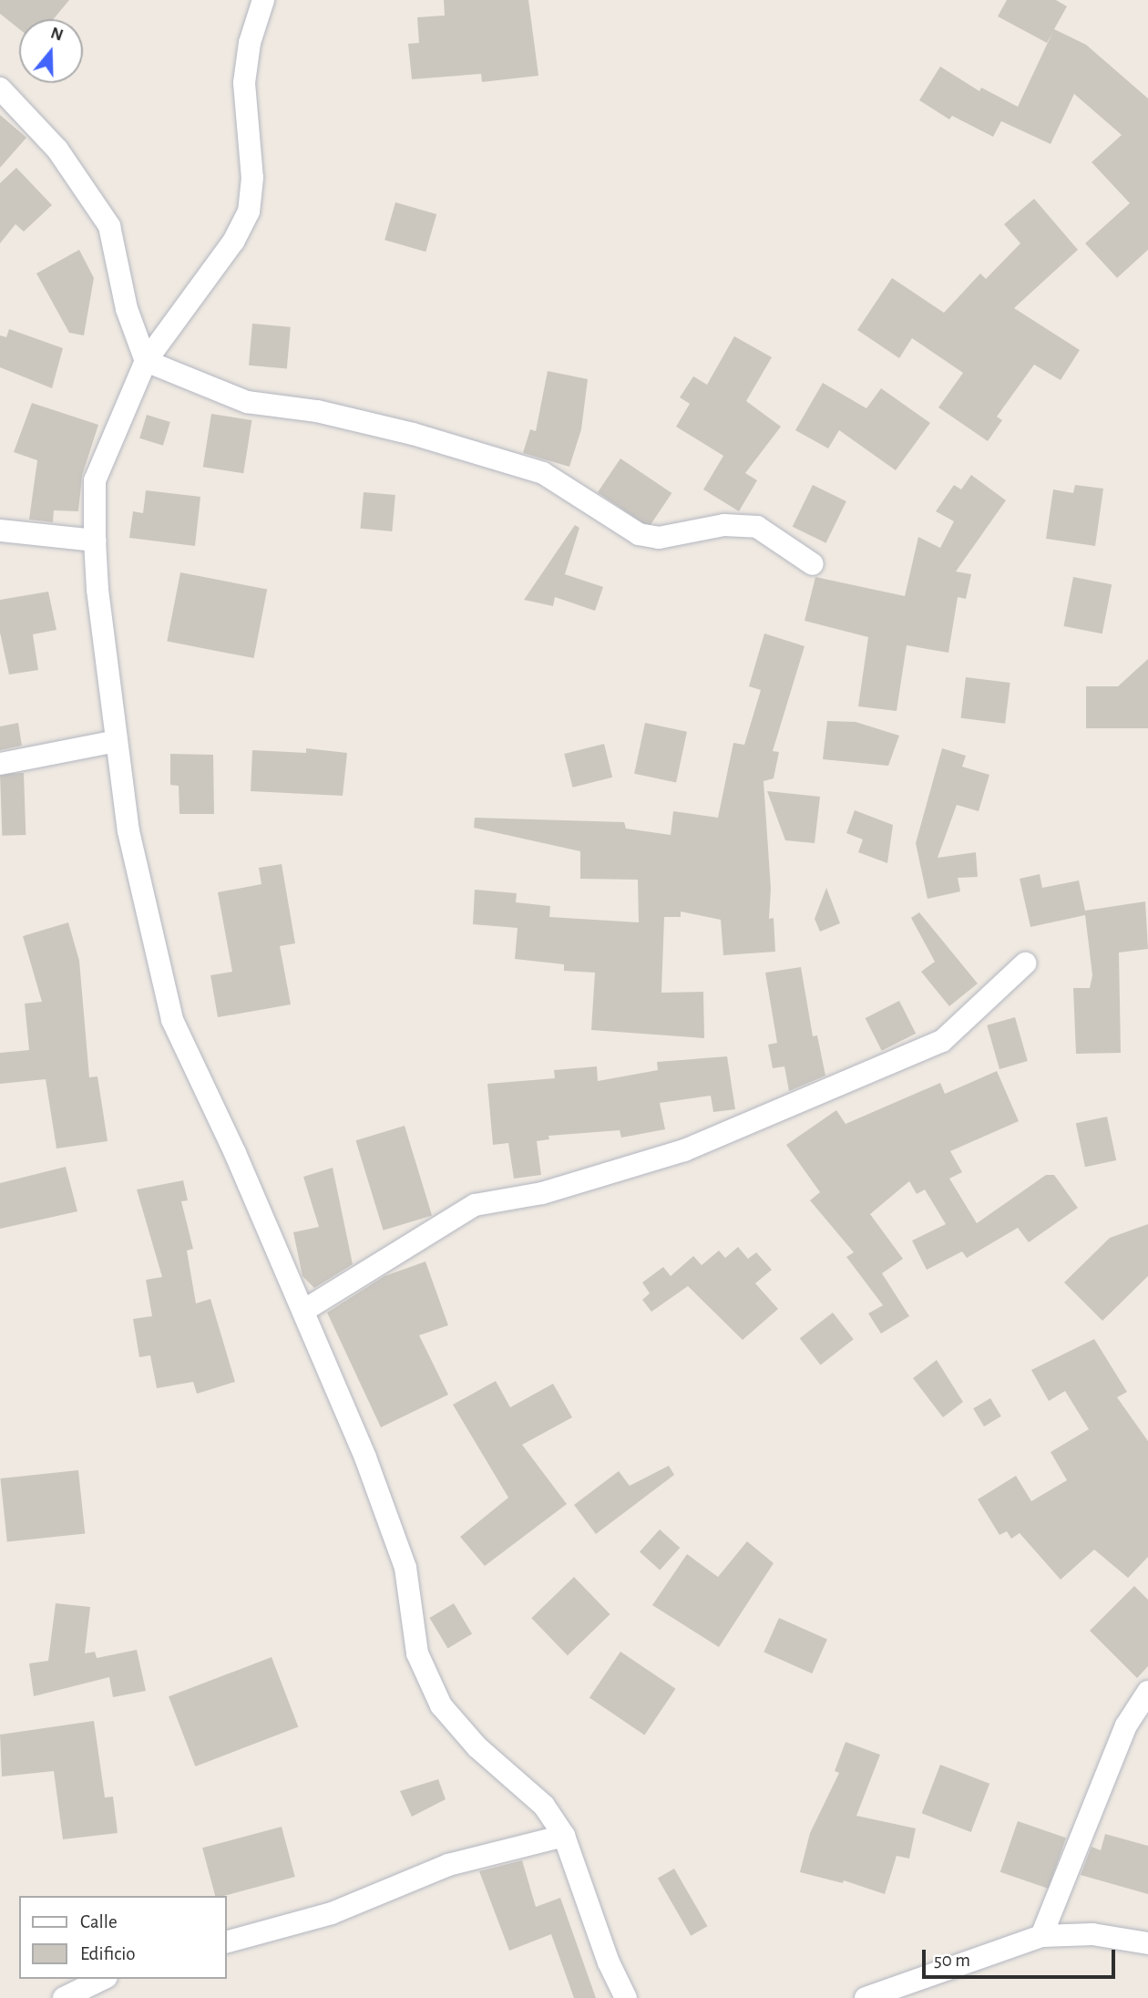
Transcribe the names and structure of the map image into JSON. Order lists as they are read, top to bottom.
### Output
{
  "legend": ["Calle", "Edificio"],
  "scale_bar": "50 m",
  "north": "top"
}
